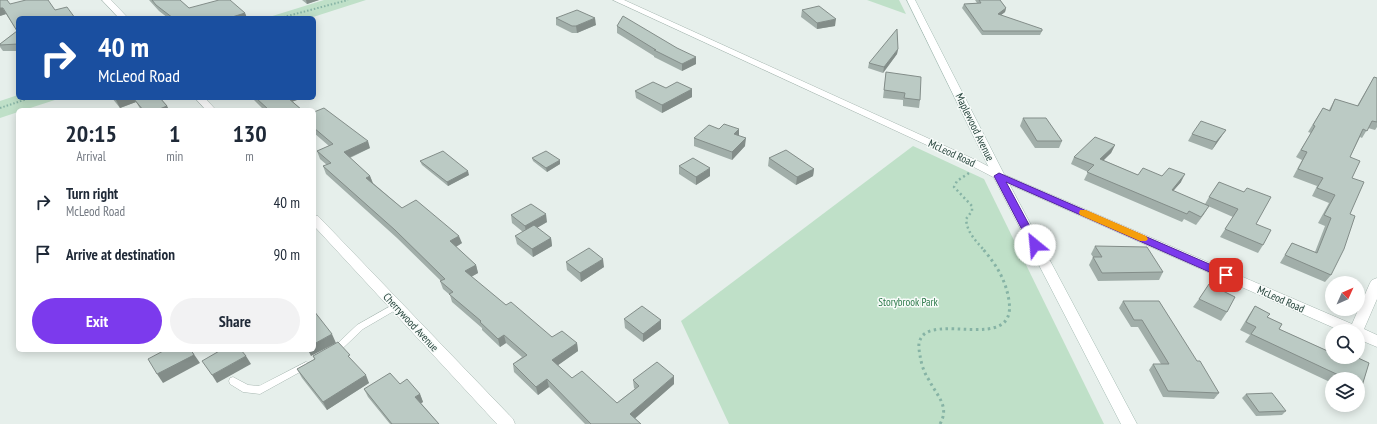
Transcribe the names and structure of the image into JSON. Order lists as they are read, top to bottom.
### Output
{
  "streets": {
    "street": ["Maplewood Avenue", "McLeod Road", "Cherrywood Avenue"]
  },
  "crossings": [
    ["Maplewood Avenue", "McLeod Road"]
  ],
  "parks": ["Storybrook Park"],
  "north": "top right",
  "page": {
    "turn": ["40 m", "McLeod Road"],
    "eta": [
      "20:15",
      "Arrival",
      "1",
      "min",
      "130",
      "m"
    ],
    "list": [
      {
        "name": "Turn right",
        "note": "McLeod Road",
        "value": "40 m"
      },
      {
        "name": "Arrive at destination",
        "value": "90 m"
      }
    ],
    "buttons": ["Exit", "Share"]
  }
}
